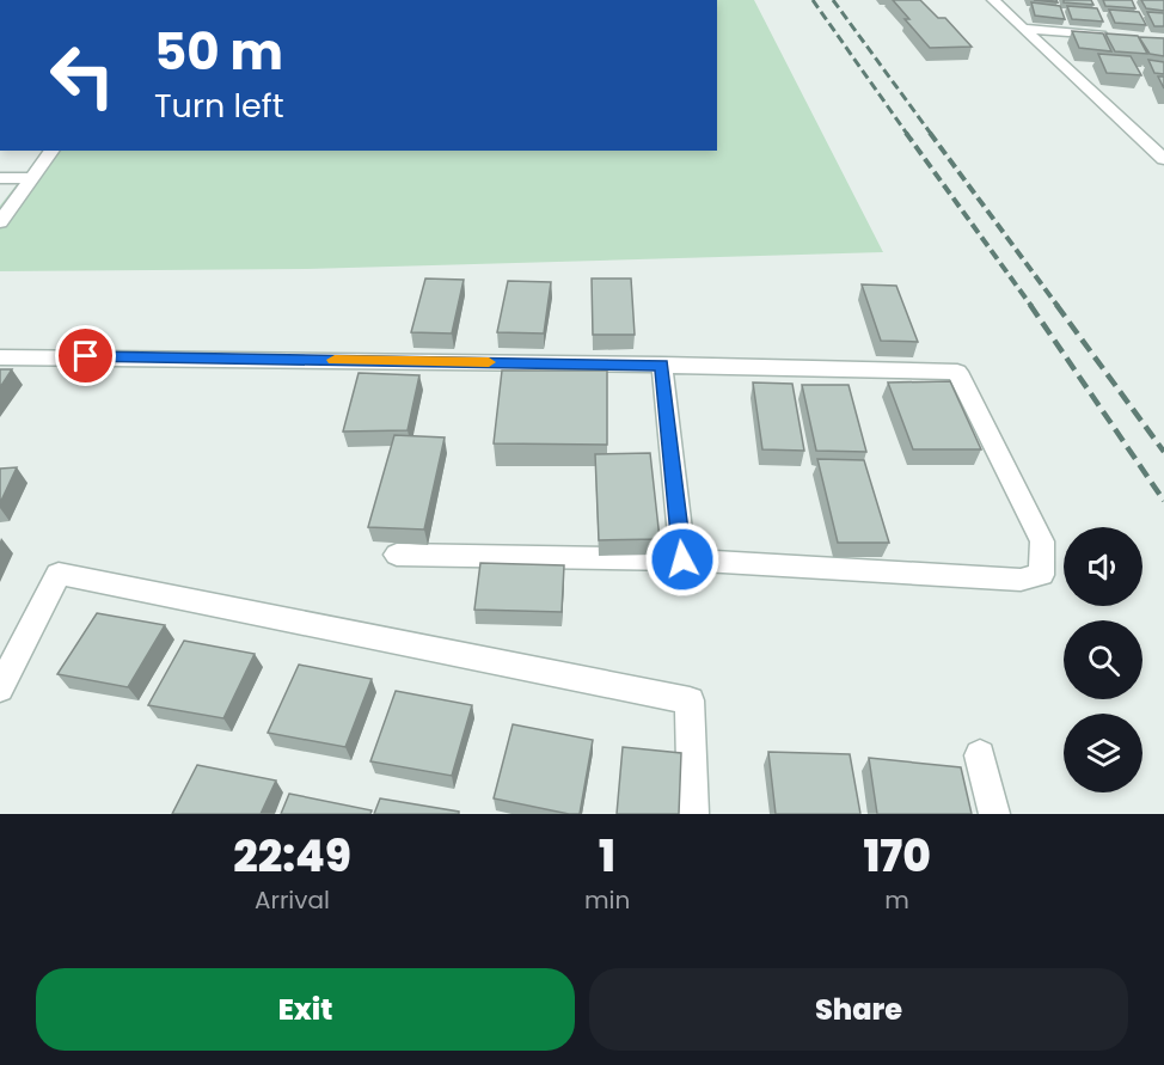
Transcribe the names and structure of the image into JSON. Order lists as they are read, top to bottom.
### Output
{
  "page": {
    "turn": ["50 m", "Turn left"],
    "eta": [
      "22:49",
      "Arrival",
      "1",
      "min",
      "170",
      "m"
    ],
    "buttons": ["Exit", "Share"]
  }
}
